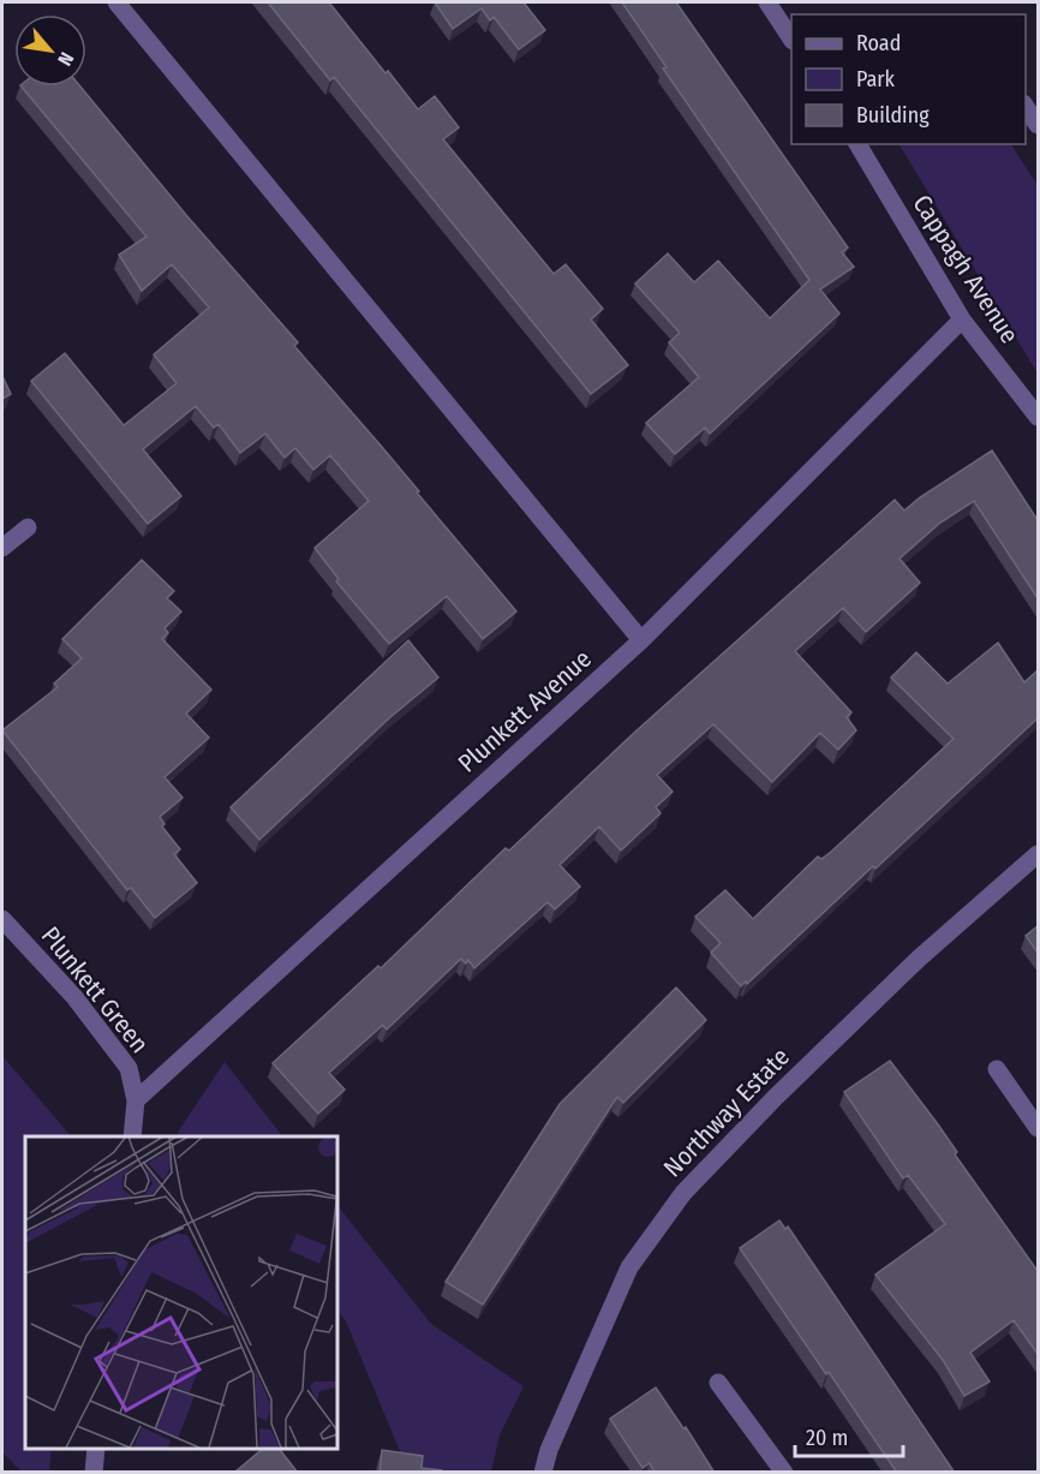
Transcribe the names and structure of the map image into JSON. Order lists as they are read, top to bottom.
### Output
{
  "streets": {
    "street": [
      "Cappagh Avenue",
      "Plunkett Avenue",
      "Plunkett Green",
      "Northway Estate"
    ]
  },
  "crossings": [
    ["Cappagh Avenue", "Plunkett Avenue"],
    ["Plunkett Avenue", "Plunkett Green"]
  ],
  "legend": ["Road", "Park", "Building"],
  "scale_bar": "20 m",
  "north": "bottom right"
}
